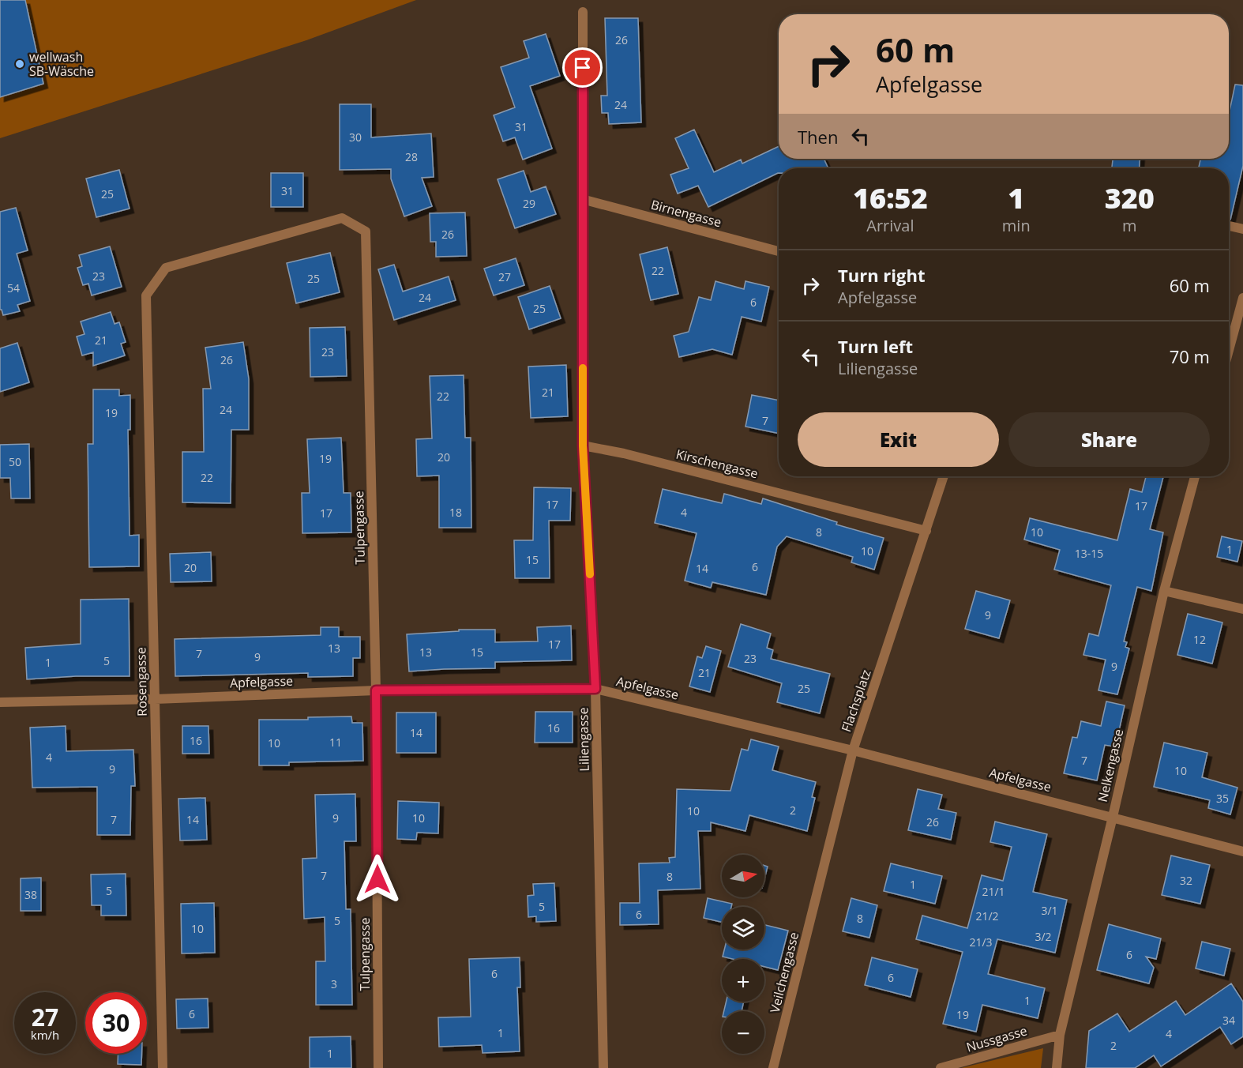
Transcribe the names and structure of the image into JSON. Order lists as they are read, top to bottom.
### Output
{
  "streets": {
    "street": [
      "Birnengasse",
      "Kirschengasse",
      "Tulpengasse",
      "Rosengasse",
      "Apfelgasse",
      "Flachsplatz",
      "Liliengasse",
      "Nelkengasse",
      "Veilchengasse",
      "Nussgasse"
    ]
  },
  "crossings": [
    ["Birnengasse", "Liliengasse"],
    ["Kirschengasse", "Flachsplatz"],
    ["Kirschengasse", "Liliengasse"],
    ["Tulpengasse", "Rosengasse"],
    ["Tulpengasse", "Apfelgasse"],
    ["Rosengasse", "Apfelgasse"],
    ["Apfelgasse", "Flachsplatz"],
    ["Apfelgasse", "Liliengasse"],
    ["Apfelgasse", "Nelkengasse"],
    ["Flachsplatz", "Veilchengasse"],
    ["Nelkengasse", "Nussgasse"]
  ],
  "places": ["wellwash SB-Wäsche"],
  "house_numbers": [
    "26",
    "24",
    "31",
    "30",
    "28",
    "31",
    "25",
    "29",
    "26",
    "22",
    "23",
    "27",
    "25",
    "54",
    "24",
    "6",
    "25",
    "21",
    "23",
    "26",
    "21",
    "22",
    "24",
    "19",
    "7",
    "20",
    "19",
    "50",
    "22",
    "17",
    "17",
    "18",
    "4",
    "17",
    "8",
    "10",
    "1",
    "10",
    "13-15",
    "15",
    "6",
    "20",
    "14",
    "9",
    "12",
    "17",
    "13",
    "13",
    "15",
    "7",
    "9",
    "23",
    "5",
    "1",
    "9",
    "21",
    "25",
    "16",
    "14",
    "16",
    "11",
    "10",
    "4",
    "7",
    "9",
    "10",
    "35",
    "2",
    "10",
    "9",
    "10",
    "7",
    "14",
    "26",
    "7",
    "8",
    "32",
    "1",
    "5",
    "21/1",
    "38",
    "5",
    "3/1",
    "6",
    "21/2",
    "8",
    "5",
    "10",
    "3/2",
    "21/3",
    "6",
    "6",
    "6",
    "3",
    "1",
    "6",
    "19",
    "34",
    "1",
    "4",
    "2",
    "1"
  ],
  "north": "right",
  "page": {
    "turn": ["60 m", "Apfelgasse"],
    "then": "Then",
    "eta": [
      "16:52",
      "Arrival",
      "1",
      "min",
      "320",
      "m"
    ],
    "list": [
      {
        "name": "Turn right",
        "note": "Apfelgasse",
        "value": "60 m"
      },
      {
        "name": "Turn left",
        "note": "Liliengasse",
        "value": "70 m"
      }
    ],
    "buttons": ["Exit", "Share"],
    "map_buttons": ["+", "−"],
    "speed": "27 km/h",
    "limit": "30"
  }
}
